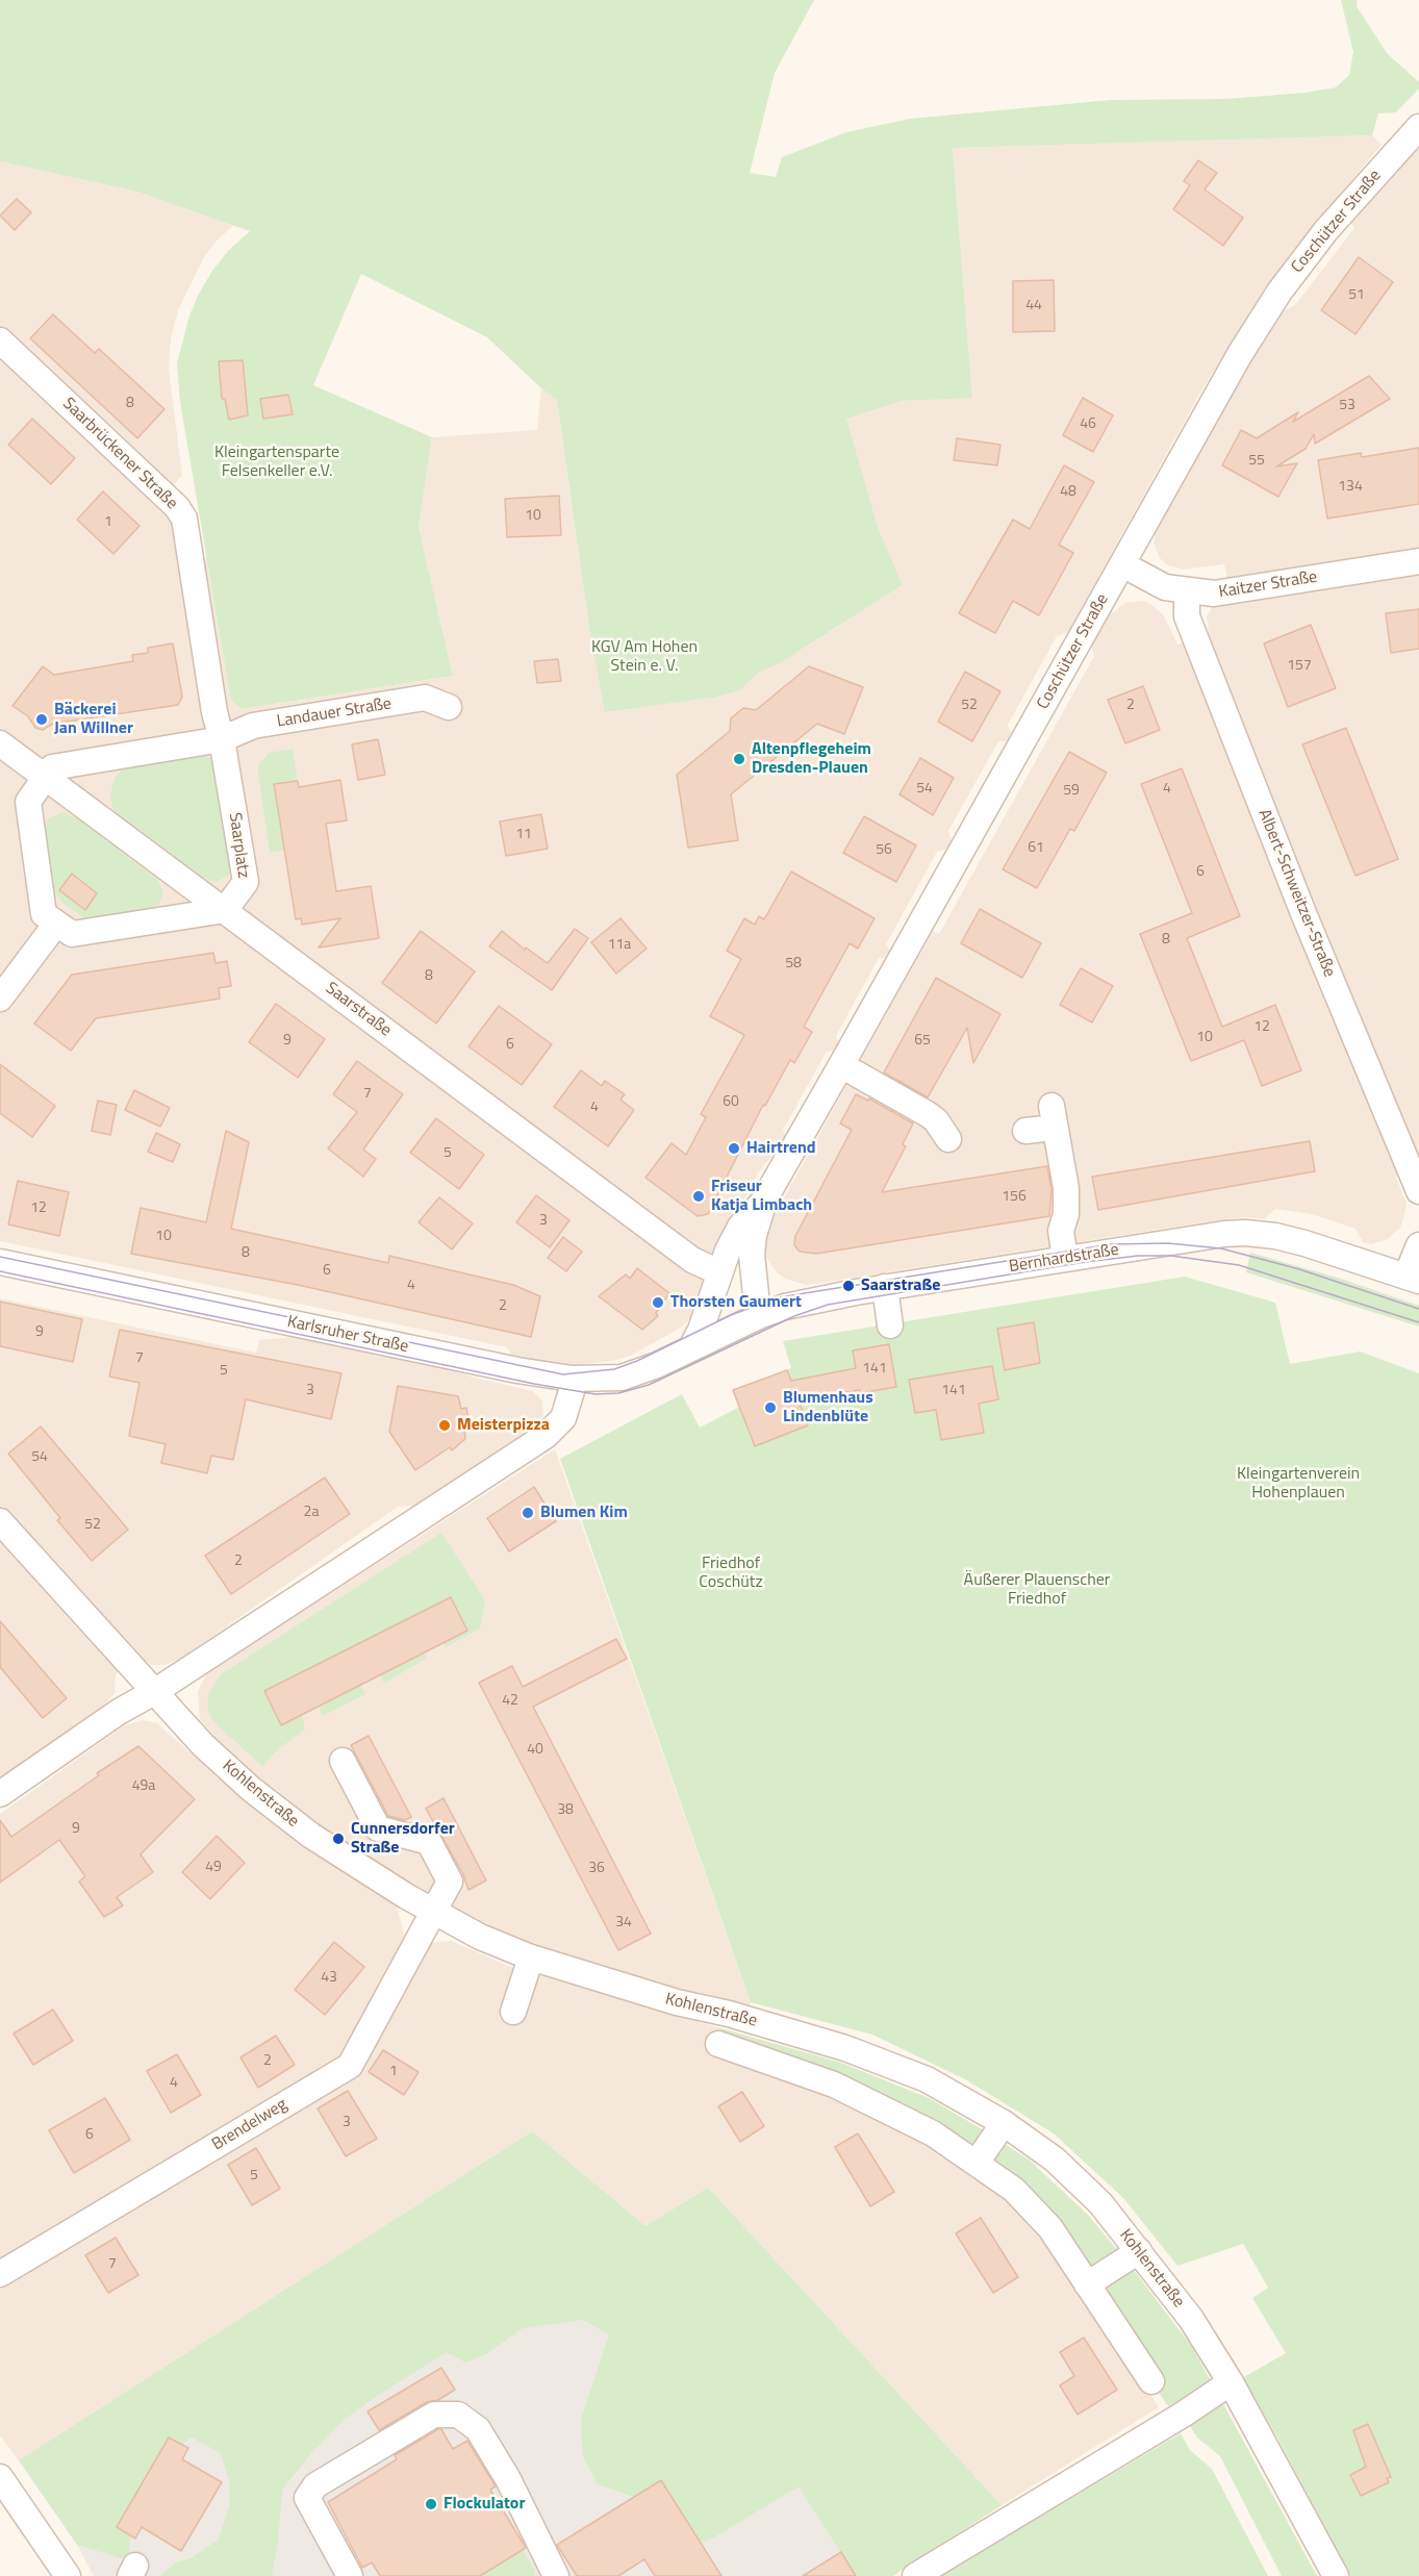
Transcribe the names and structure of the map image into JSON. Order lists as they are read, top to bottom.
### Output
{
  "streets": {
    "street": [
      "Coschützer Straße",
      "Saarbrückener Straße",
      "Kaitzer Straße",
      "Landauer Straße",
      "Saarplatz",
      "Albert-Schweitzer-Straße",
      "Saarstraße",
      "Bernhardstraße",
      "Karlsruher Straße",
      "Kohlenstraße",
      "Brendelweg"
    ]
  },
  "crossings": [
    ["Coschützer Straße", "Kaitzer Straße"],
    ["Coschützer Straße", "Saarstraße"],
    ["Coschützer Straße", "Bernhardstraße"],
    ["Coschützer Straße", "Karlsruher Straße"],
    ["Saarbrückener Straße", "Landauer Straße"],
    ["Saarbrückener Straße", "Saarplatz"],
    ["Kaitzer Straße", "Albert-Schweitzer-Straße"],
    ["Landauer Straße", "Saarplatz"],
    ["Saarplatz", "Saarstraße"],
    ["Bernhardstraße", "Karlsruher Straße"],
    ["Kohlenstraße", "Brendelweg"]
  ],
  "parks": [
    "Kleingartensparte Felsenkeller e.V.",
    "KGV Am Hohen Stein e. V.",
    "Kleingartenverein Hohenplauen",
    "Friedhof Coschütz",
    "Äußerer Plauenscher Friedhof"
  ],
  "places": [
    "Bäckerei Jan Willner",
    "Altenpflegeheim Dresden-Plauen",
    "Hairtrend",
    "Friseur Katja Limbach",
    "Saarstraße",
    "Thorsten Gaumert",
    "Blumenhaus Lindenblüte",
    "Meisterpizza",
    "Blumen Kim",
    "Cunnersdorfer Straße",
    "Flockulator"
  ],
  "house_numbers": [
    "51",
    "44",
    "8",
    "53",
    "46",
    "55",
    "134",
    "48",
    "10",
    "1",
    "157",
    "52",
    "2",
    "54",
    "4",
    "59",
    "11",
    "61",
    "56",
    "6",
    "8",
    "11a",
    "58",
    "8",
    "12",
    "10",
    "9",
    "65",
    "6",
    "7",
    "60",
    "4",
    "5",
    "156",
    "12",
    "3",
    "10",
    "8",
    "6",
    "4",
    "2",
    "9",
    "7",
    "141",
    "5",
    "3",
    "141",
    "54",
    "2a",
    "52",
    "2",
    "42",
    "40",
    "49a",
    "38",
    "9",
    "49",
    "36",
    "34",
    "43",
    "2",
    "1",
    "4",
    "3",
    "6",
    "5",
    "7"
  ]
}
